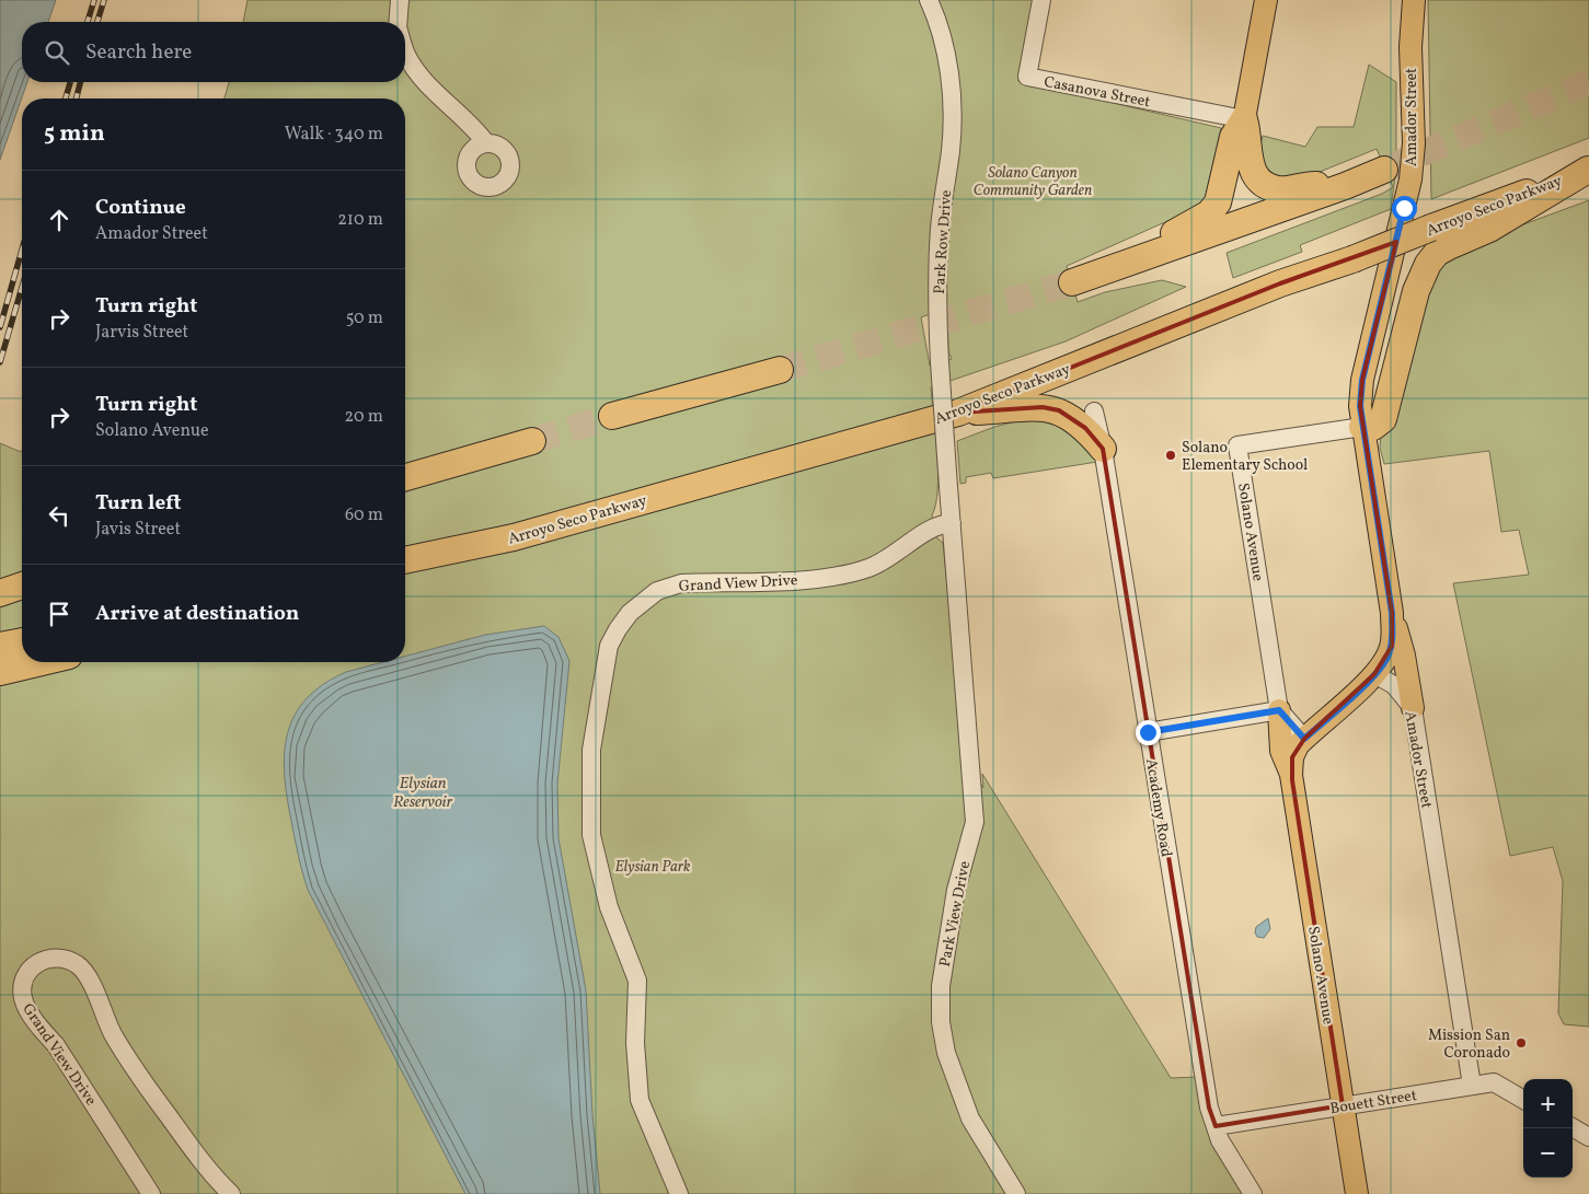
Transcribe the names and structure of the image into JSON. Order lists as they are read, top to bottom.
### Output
{
  "streets": {
    "highway": ["Arroyo Seco Parkway"],
    "main road": ["Amador Street", "Solano Avenue"],
    "street": [
      "Casanova Street",
      "Park Row Drive",
      "Grand View Drive",
      "Academy Road",
      "Park View Drive",
      "Bouett Street"
    ]
  },
  "crossings": [
    ["Amador Street", "Solano Avenue"],
    ["Amador Street", "Bouett Street"],
    ["Park Row Drive", "Park View Drive"],
    ["Solano Avenue", "Bouett Street"],
    ["Grand View Drive", "Park View Drive"],
    ["Academy Road", "Bouett Street"]
  ],
  "water": ["Elysian Reservoir"],
  "parks": ["Solano Canyon Community Garden", "Elysian Park"],
  "places": ["Solano Elementary School", "Mission San Coronado"],
  "page": {
    "search": "Search here",
    "heading": ["5 min", "Walk · 340 m"],
    "list": [
      ["Continue", "Amador Street", "210 m"],
      ["Turn right", "Jarvis Street", "50 m"],
      ["Turn right", "Solano Avenue", "20 m"],
      ["Turn left", "Javis Street", "60 m"],
      "Arrive at destination"
    ],
    "map_buttons": ["+", "−"]
  }
}
